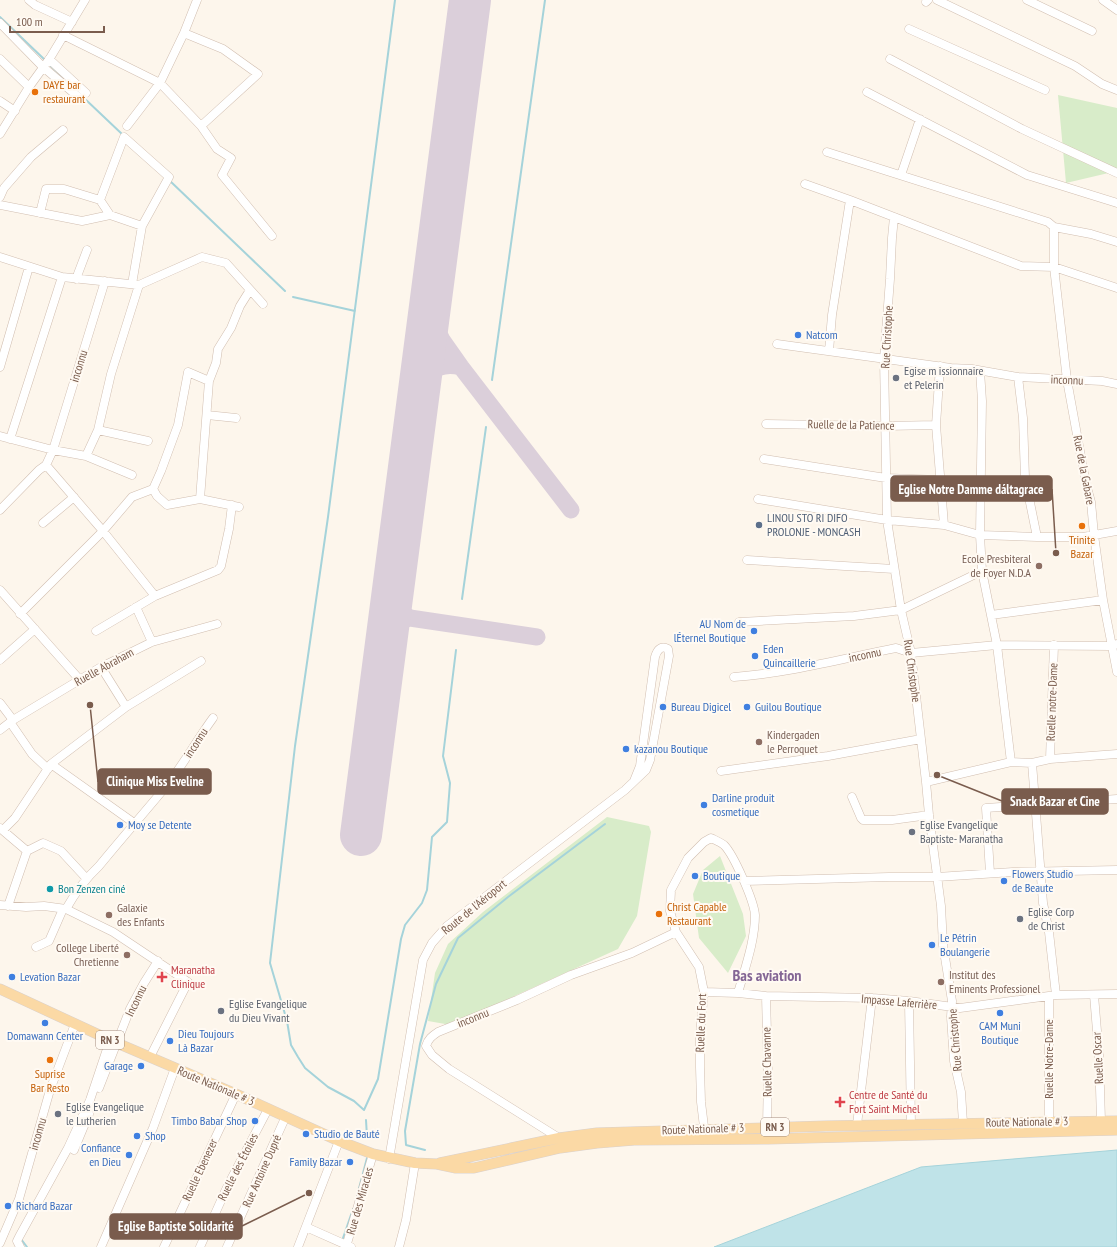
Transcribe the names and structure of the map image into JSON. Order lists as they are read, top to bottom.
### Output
{
  "streets": {
    "main road": ["RN 3", "Route Nationale # 3"],
    "street": [
      "Rue Christophe",
      "inconnu",
      "Ruelle de la Patience",
      "Rue de la Gabare",
      "Ruelle Abraham",
      "Ruelle notre-Dame",
      "Route de l'Aéroport",
      "Inconnu",
      "Impasse Laferrière",
      "Ruelle du Fort",
      "Ruelle Oscar",
      "Ruelle Notre-Dame",
      "Ruelle Chavanne",
      "Ruelle des Étoiles",
      "Ruelle Ebenezer",
      "Rue Antoine Dupré",
      "Rue des Miracles"
    ]
  },
  "crossings": [
    ["Rue Christophe", "inconnu"],
    ["Rue Christophe", "Ruelle de la Patience"],
    ["Rue Christophe", "Impasse Laferrière"],
    ["Rue Christophe", "Route Nationale # 3"],
    ["inconnu", "Rue de la Gabare"],
    ["inconnu", "Ruelle notre-Dame"],
    ["inconnu", "Ruelle du Fort"],
    ["inconnu", "Route Nationale # 3"],
    ["Route de l'Aéroport", "Route Nationale # 3"],
    ["Inconnu", "Route Nationale # 3"],
    ["Impasse Laferrière", "Ruelle du Fort"],
    ["Impasse Laferrière", "Ruelle Oscar"],
    ["Impasse Laferrière", "Ruelle Notre-Dame"],
    ["Impasse Laferrière", "Ruelle Chavanne"],
    ["Ruelle du Fort", "Route Nationale # 3"],
    ["Ruelle Oscar", "Route Nationale # 3"],
    ["Ruelle Notre-Dame", "Route Nationale # 3"],
    ["Ruelle Chavanne", "Route Nationale # 3"],
    ["Route Nationale # 3", "Ruelle des Étoiles"],
    ["Route Nationale # 3", "Ruelle Ebenezer"],
    ["Route Nationale # 3", "Rue Antoine Dupré"],
    ["Route Nationale # 3", "Rue des Miracles"]
  ],
  "districts": ["Bas aviation"],
  "places": {
    "other": [
      "DAYE bar restaurant",
      "Natcom",
      "Egise m issionnaire et Pelerin",
      "LINOU STO RI DIFO PROLONJE - MONCASH",
      "Trinite Bazar",
      "Eglise Notre Damme dáltagrace",
      "Ecole Presbiteral de Foyer N.D.A",
      "AU Nom de lÉternel Boutique",
      "Eden Quincaillerie",
      "Clinique Miss Eveline",
      "Bureau Digicel",
      "Guilou Boutique",
      "Kindergaden le Perroquet",
      "kazanou Boutique",
      "Snack Bazar et Cine",
      "Darline produit cosmetique",
      "Moy se Detente",
      "Eglise Evangelique Baptiste- Maranatha",
      "Boutique",
      "Flowers Studio de Beaute",
      "Bon Zenzen ciné",
      "Christ Capable Restaurant",
      "Galaxie des Enfants",
      "Eglise Corp de Christ",
      "Le Pétrin Boulangerie",
      "College Liberté Chretienne",
      "Levation Bazar",
      "Institut des Eminents Professionel",
      "Eglise Evangelique du Dieu Vivant",
      "CAM Muni Boutique",
      "Domawann Center",
      "Dieu Toujours Là Bazar",
      "Suprise Bar Resto",
      "Garage",
      "Eglise Evangelique le Lutherien",
      "Timbo Babar Shop",
      "Studio de Bauté",
      "Shop",
      "Confiance en Dieu",
      "Family Bazar",
      "Eglise Baptiste Solidarité",
      "Richard Bazar"
    ],
    "health": ["Maranatha Clinique", "Centre de Santé du Fort Saint Michel"]
  },
  "scale_bar": "100 m"
}
